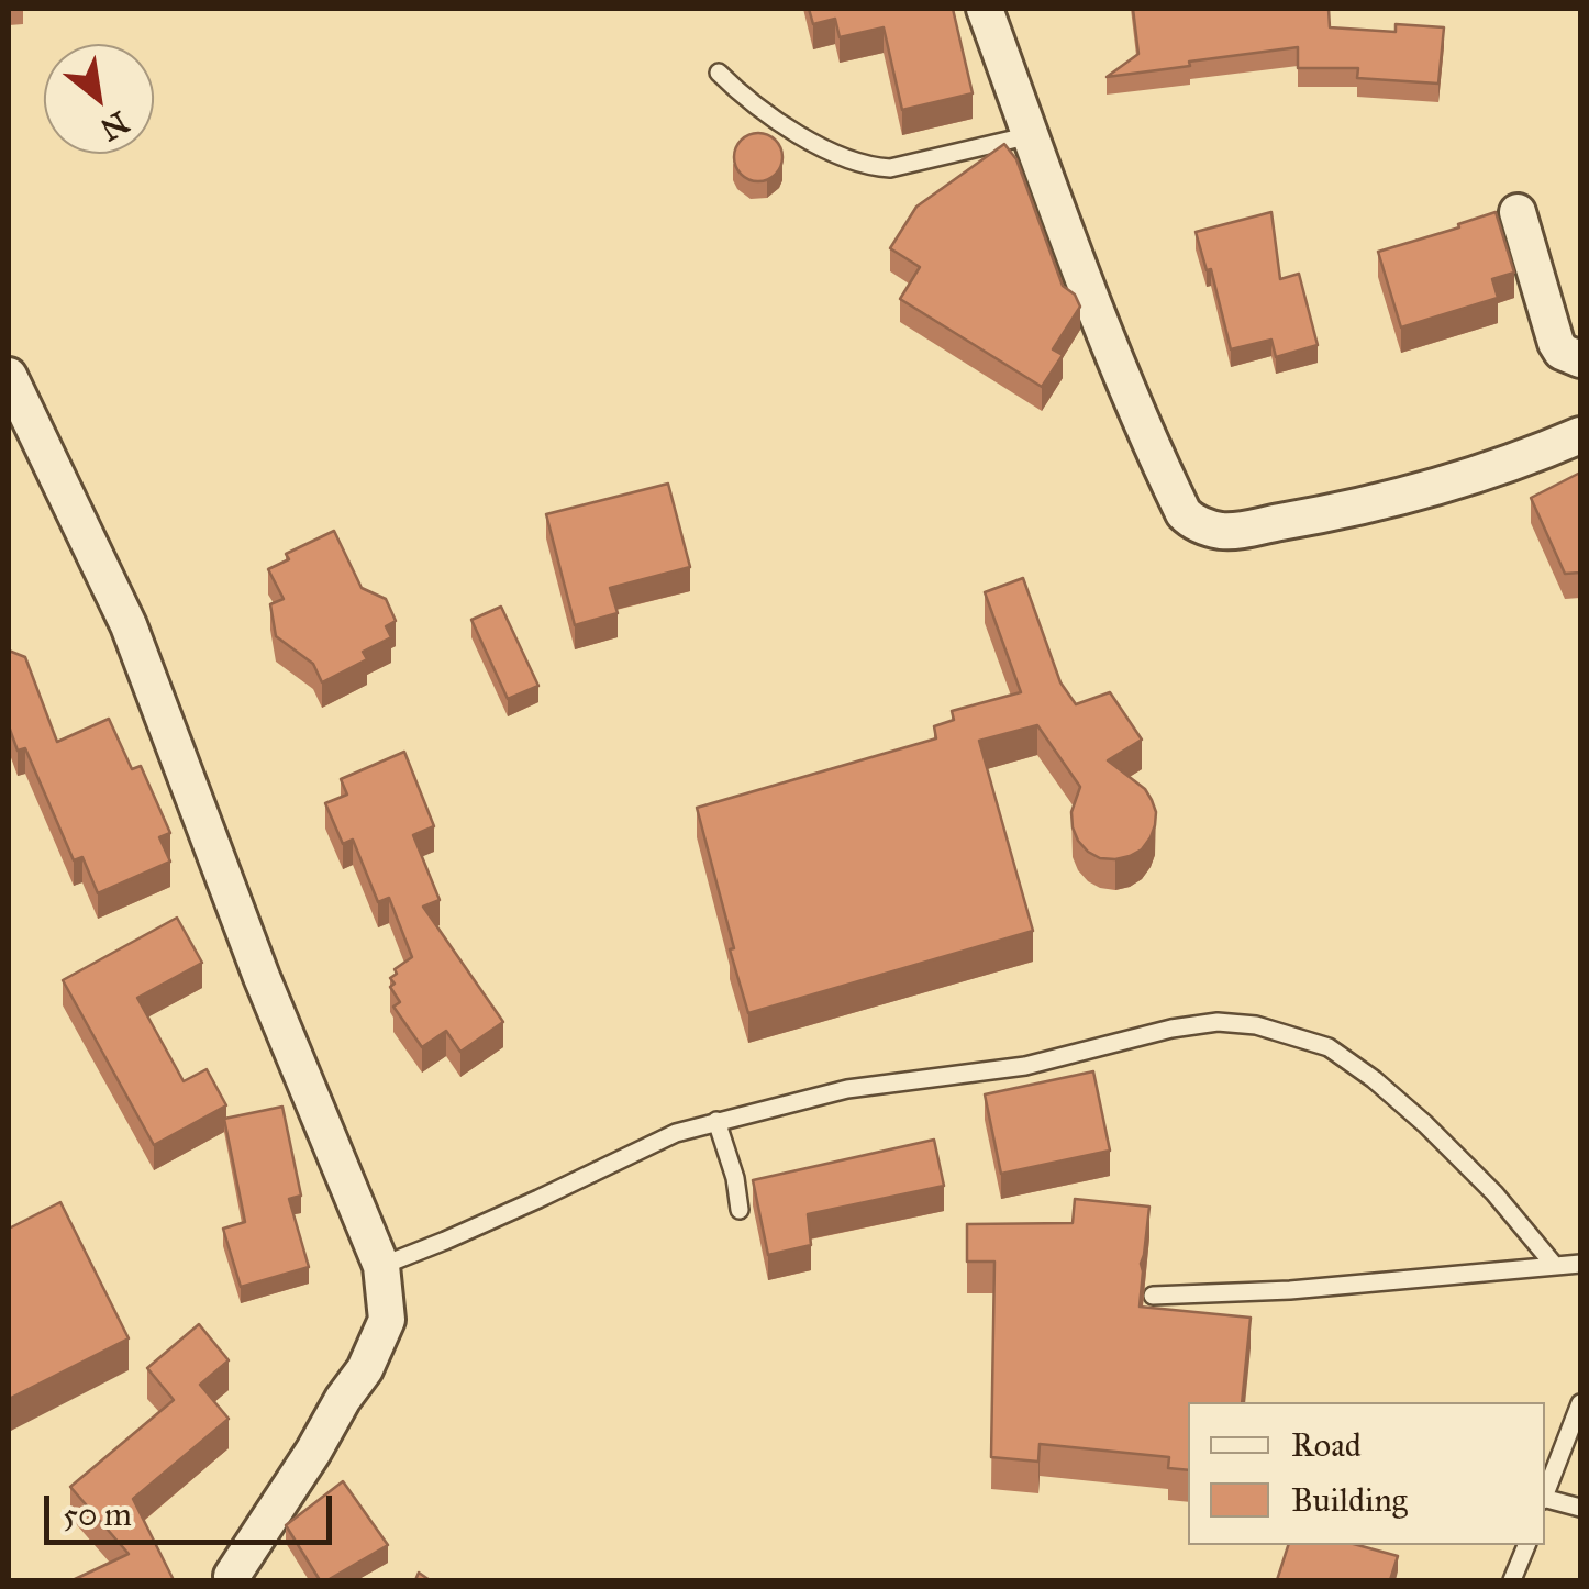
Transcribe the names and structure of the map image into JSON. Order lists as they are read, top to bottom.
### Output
{
  "legend": ["Road", "Building"],
  "scale_bar": "50 m",
  "north": "bottom right"
}
